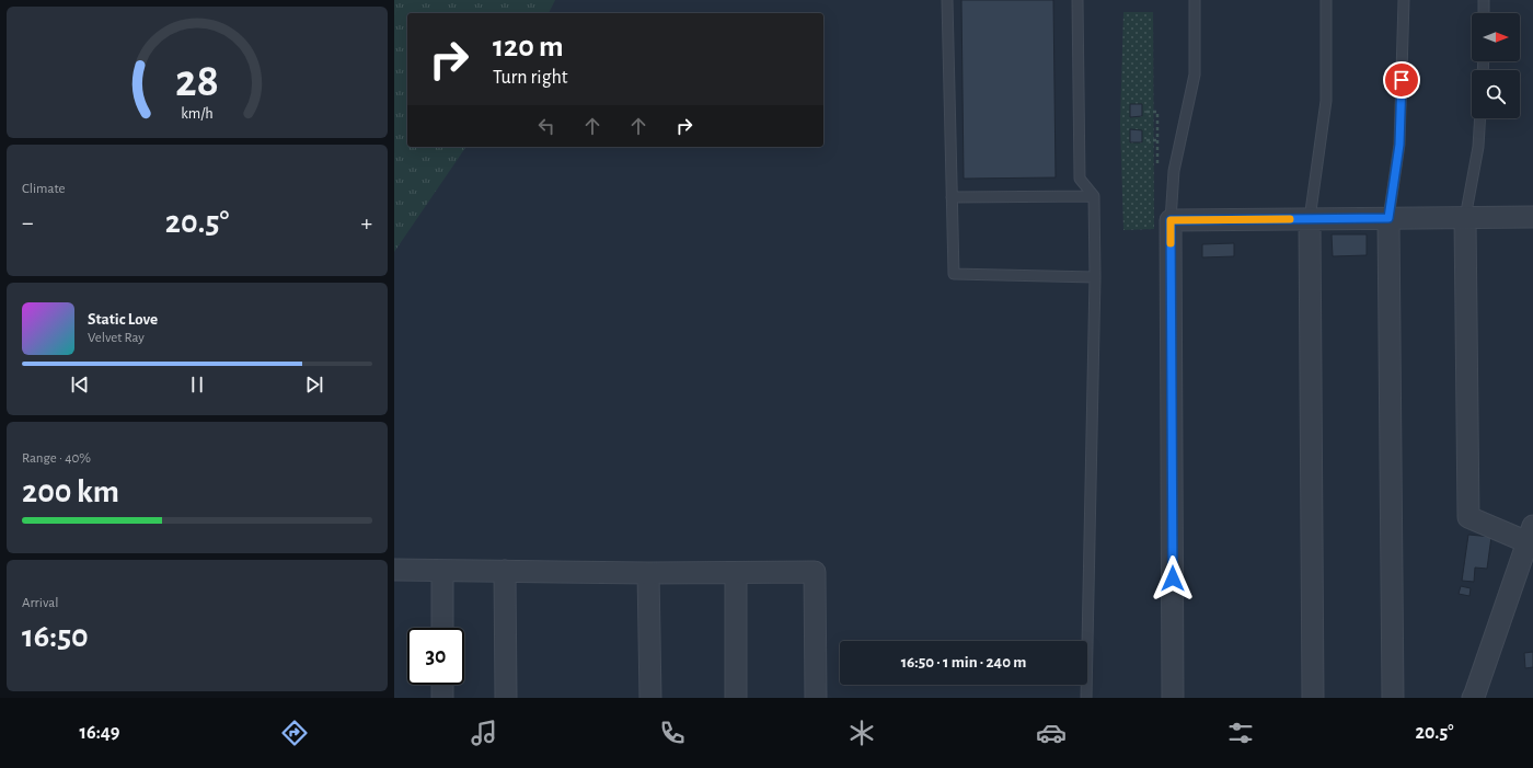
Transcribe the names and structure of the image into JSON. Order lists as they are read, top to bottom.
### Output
{
  "north": "right",
  "page": {
    "turn": ["120 m", "Turn right"],
    "tile": [
      "Climate",
      ["Range · 40%", "200 km"],
      ["Arrival", "16:50"]
    ],
    "heat": ["−", "20.5°", "+"],
    "song": ["Static Love", "Velvet Ray"],
    "limit": "30",
    "trip": "16:50 · 1 min · 240 m",
    "tabs": ["16:49", "20.5°"],
    "gauge": ["28", "km/h"]
  }
}
